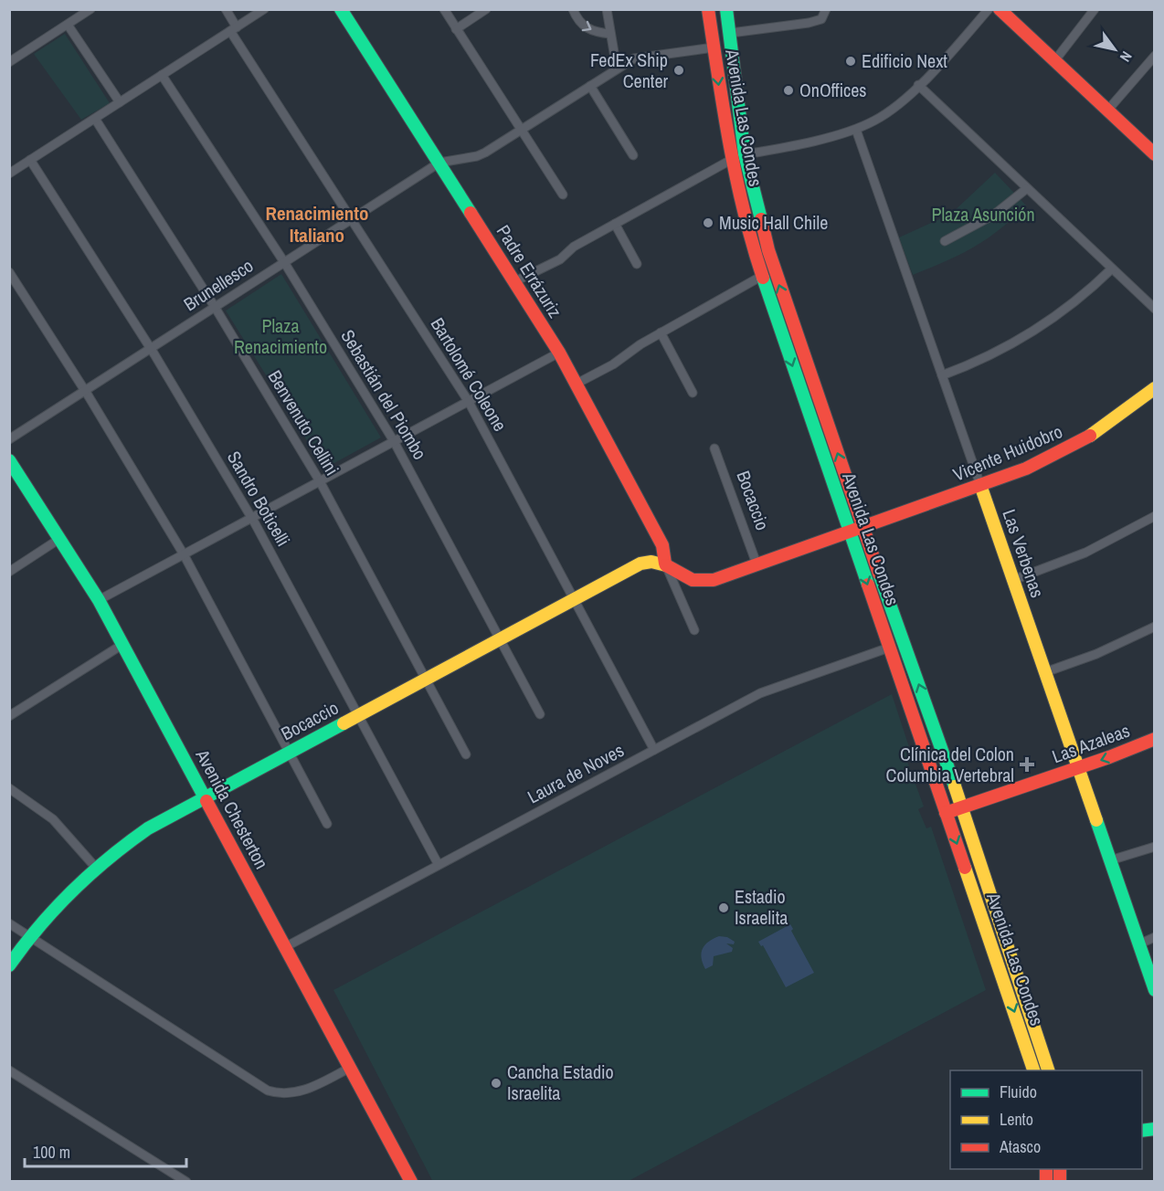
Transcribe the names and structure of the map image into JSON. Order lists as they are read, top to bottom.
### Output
{
  "streets": {
    "main road": [
      "Avenida Las Condes",
      "Padre Errázuriz",
      "Vicente Huidobro",
      "Bocaccio",
      "Las Verbenas",
      "Las Azaleas",
      "Avenida Chesterton"
    ],
    "street": [
      "Brunellesco",
      "Bartolomé Coleone",
      "Sebastián del Piombo",
      "Benvenuto Cellini",
      "Sandro Boticelli",
      "Laura de Noves"
    ]
  },
  "crossings": [
    ["Avenida Las Condes", "Brunellesco"],
    ["Avenida Las Condes", "Vicente Huidobro"],
    ["Avenida Las Condes", "Las Azaleas"],
    ["Avenida Las Condes", "Laura de Noves"],
    ["Padre Errázuriz", "Brunellesco"],
    ["Padre Errázuriz", "Bocaccio"],
    ["Brunellesco", "Bartolomé Coleone"],
    ["Brunellesco", "Sebastián del Piombo"],
    ["Brunellesco", "Benvenuto Cellini"],
    ["Brunellesco", "Sandro Boticelli"],
    ["Bartolomé Coleone", "Bocaccio"],
    ["Bartolomé Coleone", "Laura de Noves"],
    ["Sebastián del Piombo", "Bocaccio"],
    ["Benvenuto Cellini", "Bocaccio"],
    ["Vicente Huidobro", "Las Verbenas"],
    ["Sandro Boticelli", "Bocaccio"],
    ["Sandro Boticelli", "Laura de Noves"],
    ["Bocaccio", "Avenida Chesterton"],
    ["Las Verbenas", "Las Azaleas"],
    ["Laura de Noves", "Avenida Chesterton"]
  ],
  "one_way": ["Las Azaleas"],
  "districts": ["Renacimiento Italiano"],
  "parks": ["Plaza Asunción", "Plaza Renacimiento"],
  "places": {
    "other": [
      "Edificio Next",
      "FedEx Ship Center",
      "OnOffices",
      "Music Hall Chile",
      "Estadio Israelita",
      "Cancha Estadio Israelita"
    ],
    "health": ["Clínica del Colon Columbia Vertebral"]
  },
  "legend": ["Fluido", "Lento", "Atasco"],
  "scale_bar": "100 m",
  "north": "bottom right"
}
